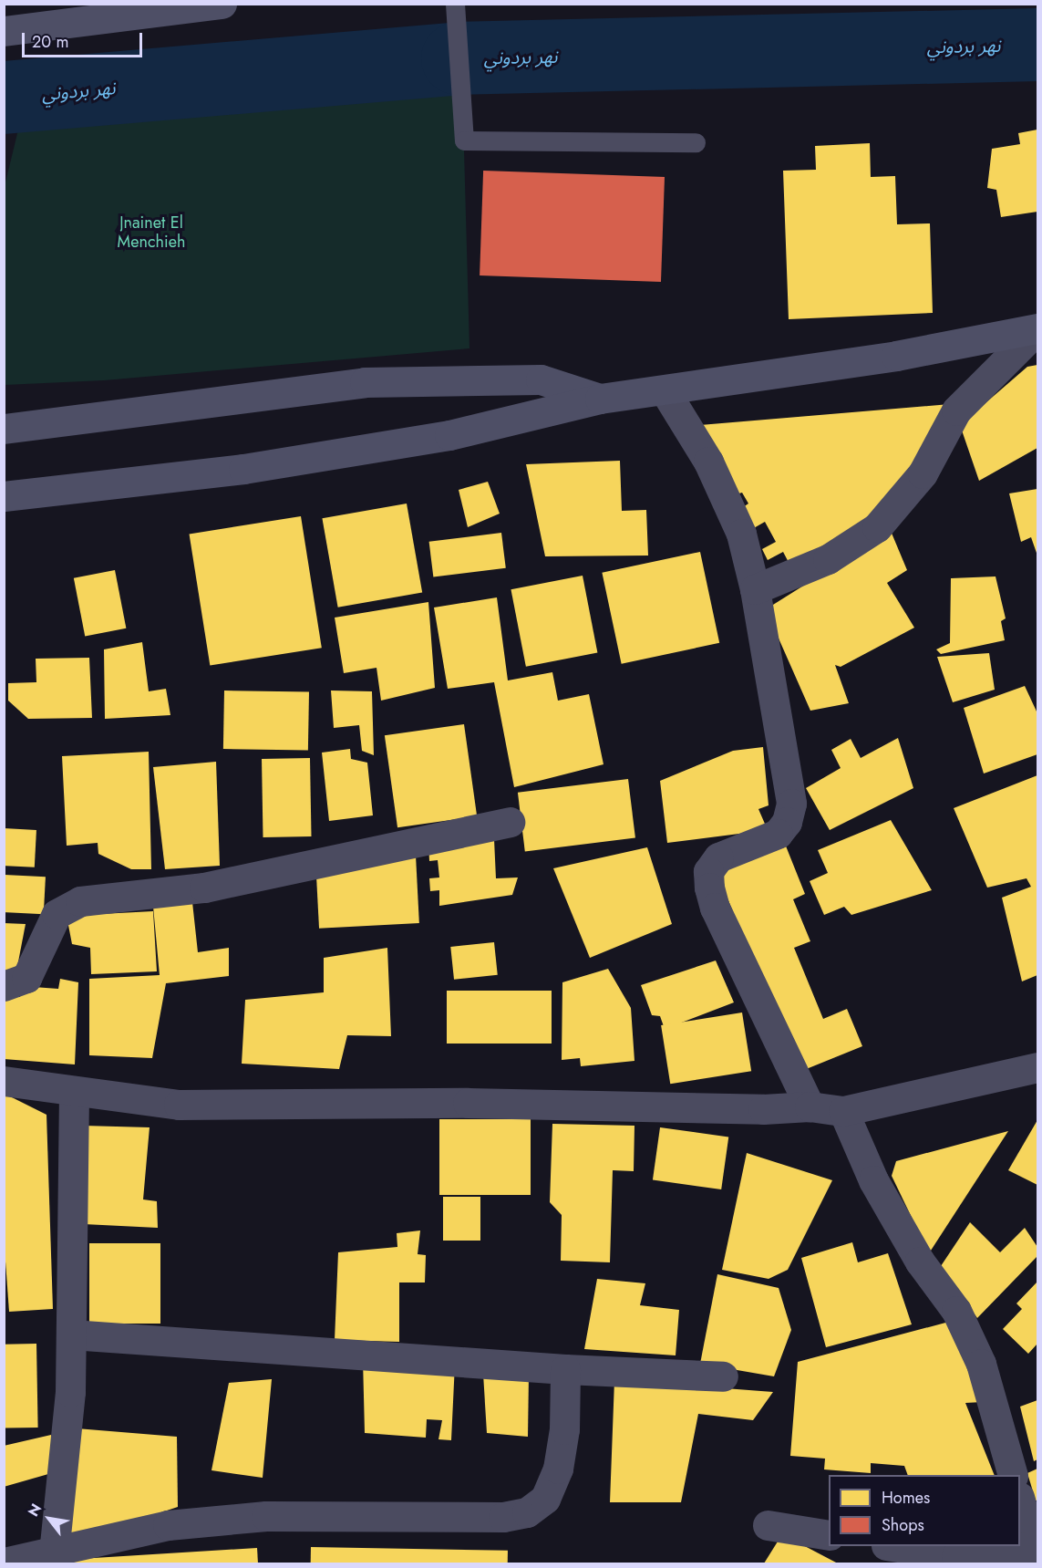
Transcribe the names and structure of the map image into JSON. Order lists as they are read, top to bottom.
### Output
{
  "water": ["نهر بردوني"],
  "parks": ["Jnainet El Menchieh"],
  "legend": ["Homes", "Shops"],
  "scale_bar": "20 m",
  "north": "top left"
}
